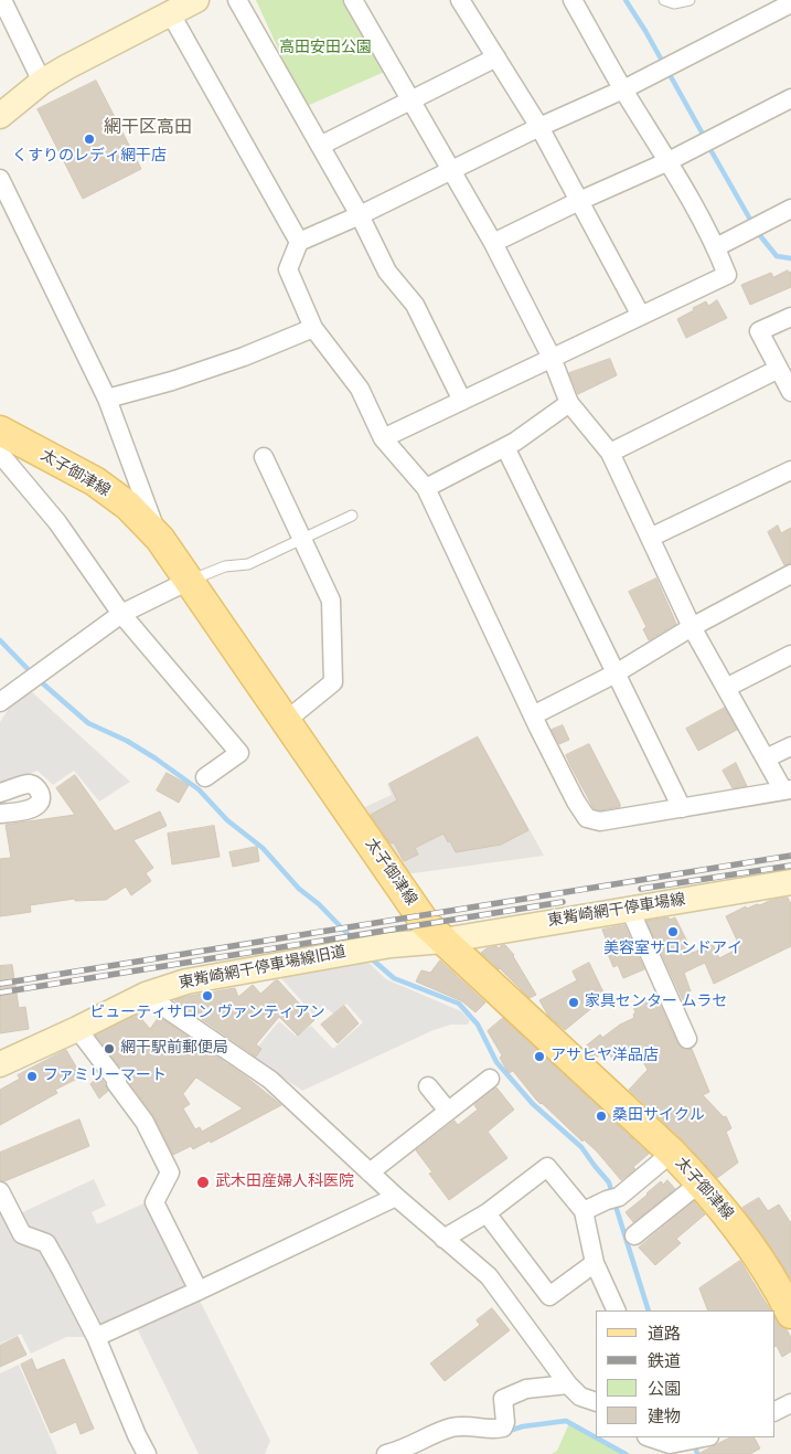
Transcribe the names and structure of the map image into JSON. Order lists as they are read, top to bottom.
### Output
{
  "streets": {
    "main road": ["太子御津線", "東觜崎網干停車場線", "東觜崎網干停車場線旧道"]
  },
  "crossings": [
    ["太子御津線", "東觜崎網干停車場線"],
    ["太子御津線", "東觜崎網干停車場線旧道"],
    ["東觜崎網干停車場線", "東觜崎網干停車場線旧道"]
  ],
  "districts": ["網干区高田"],
  "parks": ["高田安田公園"],
  "places": [
    "くすりのレディ網干店",
    "美容室サロンドアイ",
    "ビューティサロン ヴァンティアン",
    "家具センター ムラセ",
    "網干駅前郵便局",
    "アサヒヤ洋品店",
    "ファミリーマート",
    "桑田サイクル",
    "武木田産婦人科医院"
  ],
  "legend": [
    "道路",
    "鉄道",
    "公園",
    "建物"
  ]
}
